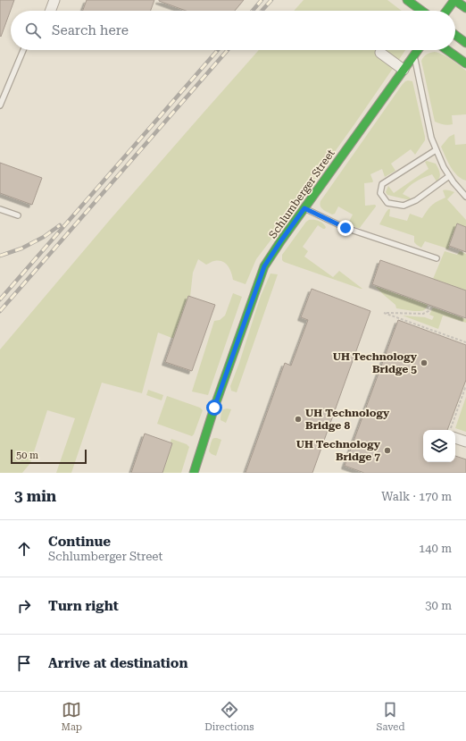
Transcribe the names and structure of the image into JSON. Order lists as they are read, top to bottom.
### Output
{
  "streets": {
    "main road": ["Schlumberger Street"]
  },
  "places": ["UH Technology Bridge 5", "UH Technology Bridge 8", "UH Technology Bridge 7"],
  "scale_bar": "50 m",
  "page": {
    "search": "Search here",
    "scale": "50 m",
    "heading": ["3 min", "Walk · 170 m"],
    "list": [
      ["Continue", "Schlumberger Street", "140 m"],
      ["Turn right", "30 m"],
      "Arrive at destination"
    ],
    "nav": ["Map", "Directions", "Saved"]
  }
}
